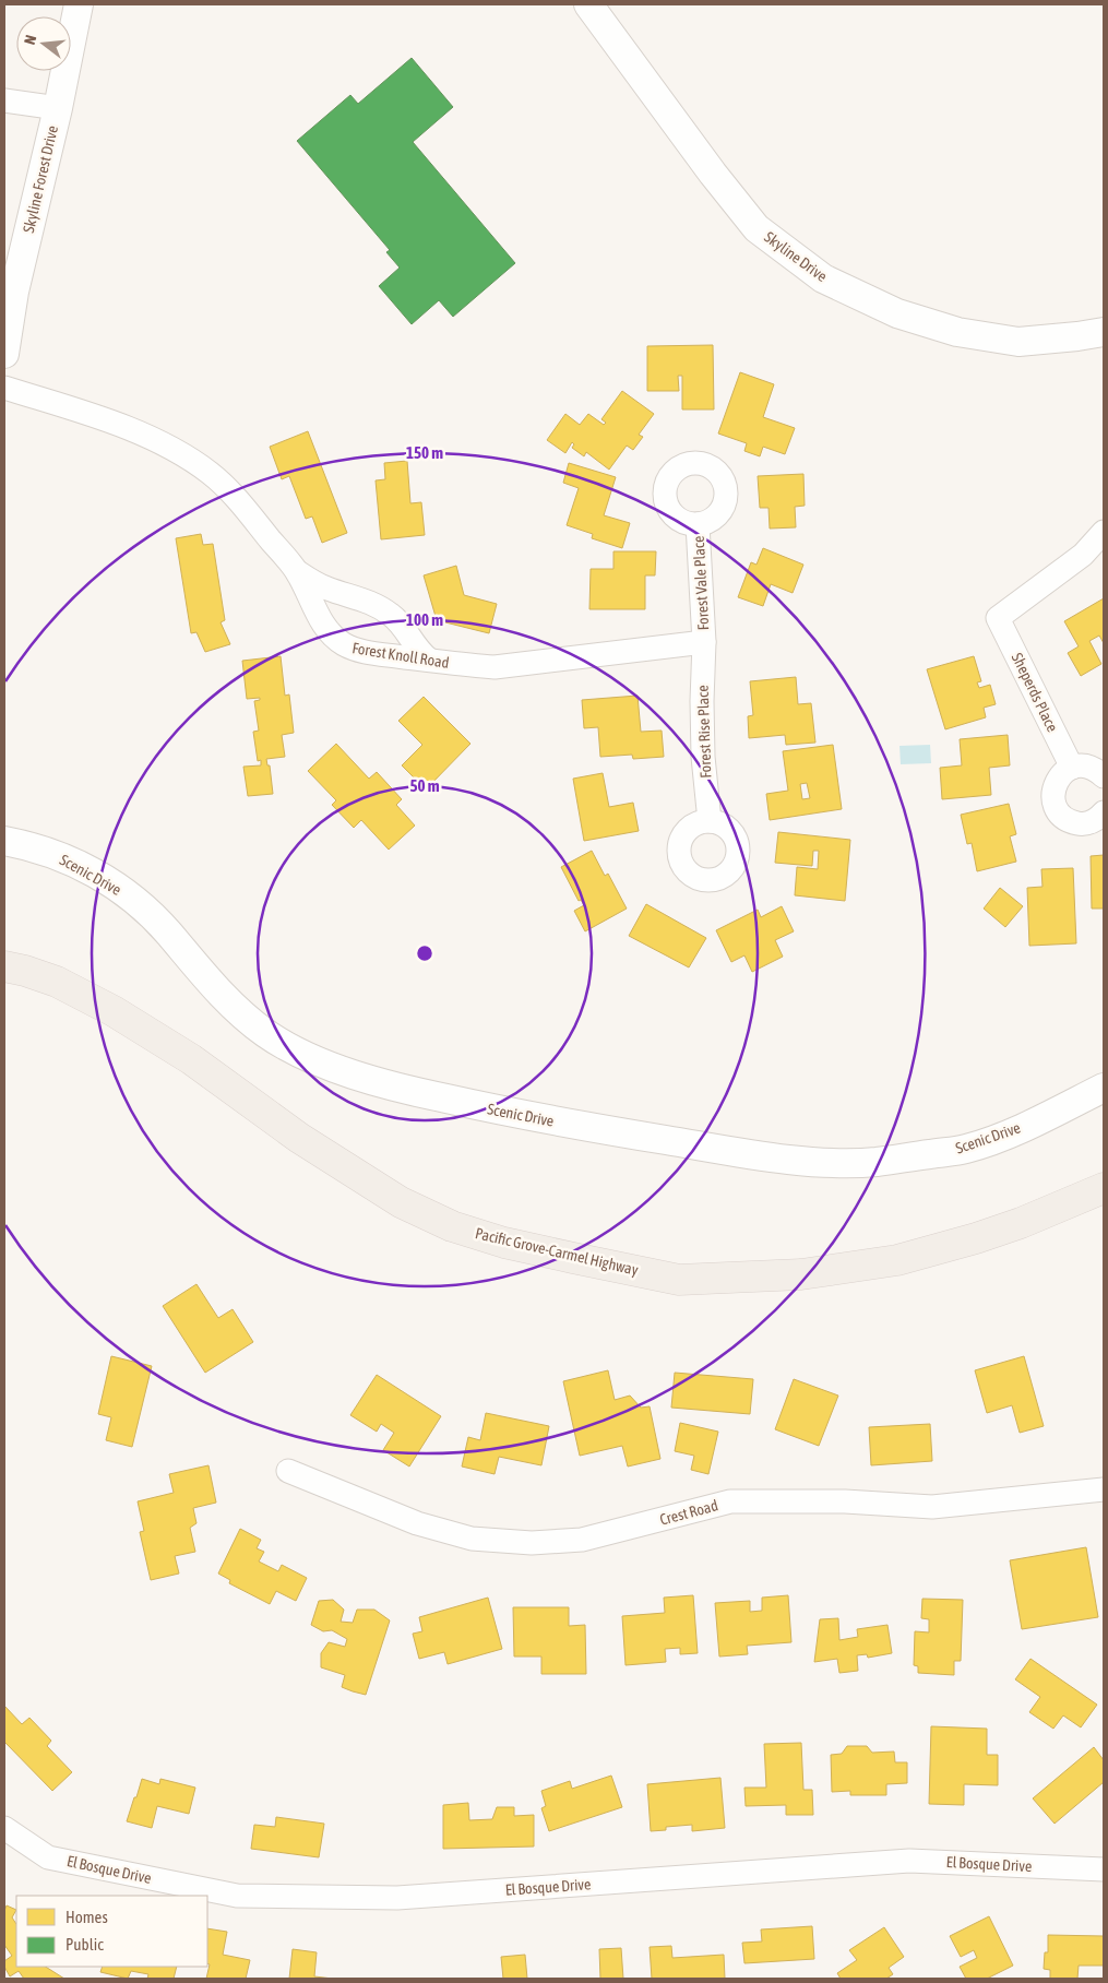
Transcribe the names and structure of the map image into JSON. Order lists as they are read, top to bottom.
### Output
{
  "streets": {
    "main road": ["Pacific Grove-Carmel Highway"],
    "street": [
      "Skyline Forest Drive",
      "Skyline Drive",
      "Forest Vale Place",
      "Forest Knoll Road",
      "Sheperds Place",
      "Forest Rise Place",
      "Scenic Drive",
      "Crest Road",
      "El Bosque Drive"
    ]
  },
  "crossings": [
    ["Forest Vale Place", "Forest Knoll Road"],
    ["Forest Vale Place", "Forest Rise Place"],
    ["Forest Knoll Road", "Forest Rise Place"]
  ],
  "legend": ["Homes", "Public"],
  "north": "left",
  "rings": ["150 m", "100 m", "50 m"]
}
